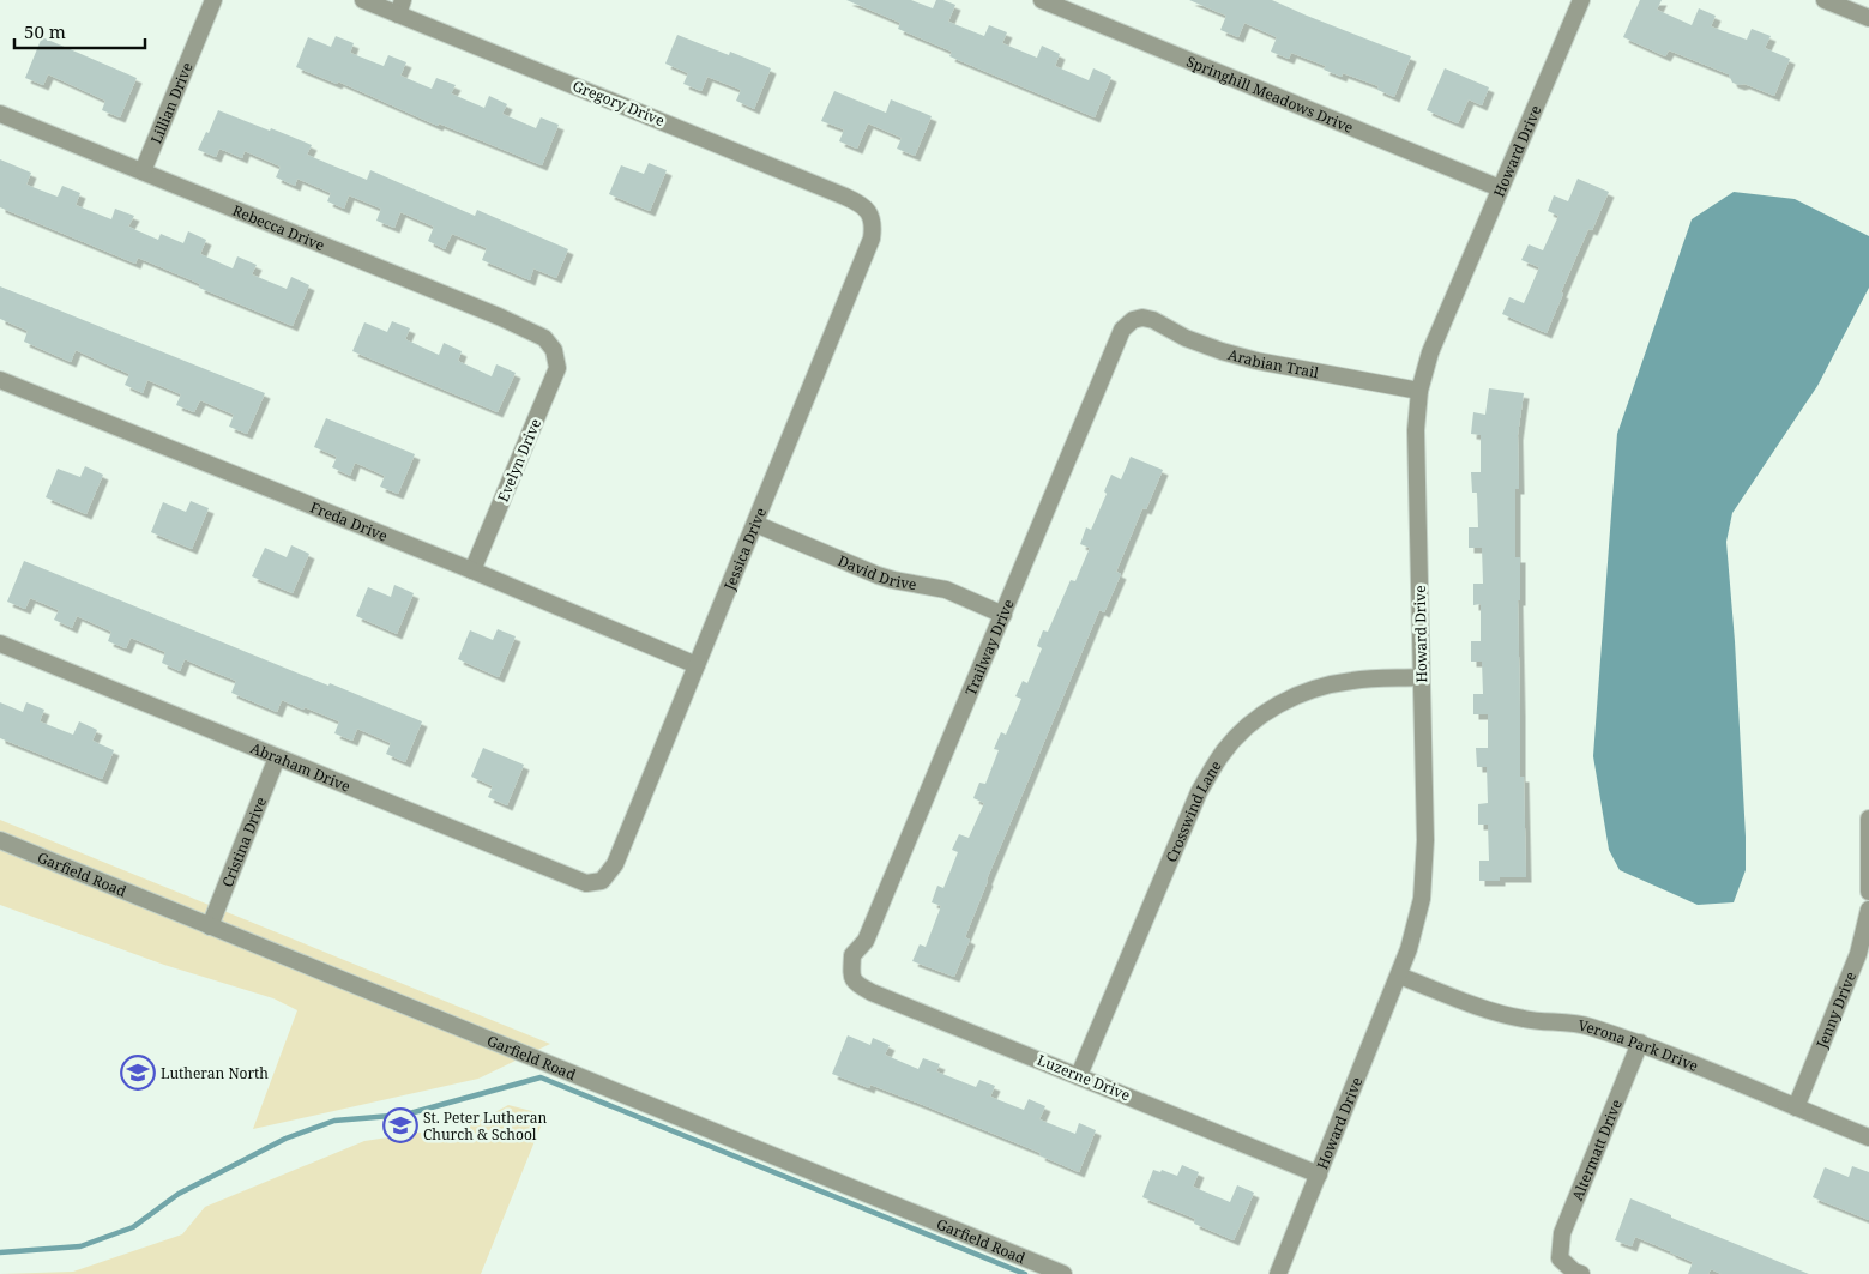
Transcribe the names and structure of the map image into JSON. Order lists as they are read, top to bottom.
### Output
{
  "streets": {
    "street": [
      "Springhill Meadows Drive",
      "Lillian Drive",
      "Gregory Drive",
      "Howard Drive",
      "Rebecca Drive",
      "Arabian Trail",
      "Evelyn Drive",
      "Freda Drive",
      "Jessica Drive",
      "David Drive",
      "Trailway Drive",
      "Abraham Drive",
      "Crosswind Lane",
      "Cristina Drive",
      "Garfield Road",
      "Jenny Drive",
      "Verona Park Drive",
      "Luzerne Drive",
      "Altermatt Drive"
    ]
  },
  "crossings": [
    ["Springhill Meadows Drive", "Howard Drive"],
    ["Lillian Drive", "Rebecca Drive"],
    ["Gregory Drive", "Jessica Drive"],
    ["Howard Drive", "Arabian Trail"],
    ["Howard Drive", "Crosswind Lane"],
    ["Howard Drive", "Verona Park Drive"],
    ["Howard Drive", "Luzerne Drive"],
    ["Rebecca Drive", "Evelyn Drive"],
    ["Arabian Trail", "Trailway Drive"],
    ["Evelyn Drive", "Freda Drive"],
    ["Freda Drive", "Jessica Drive"],
    ["Jessica Drive", "David Drive"],
    ["Jessica Drive", "Abraham Drive"],
    ["David Drive", "Trailway Drive"],
    ["Trailway Drive", "Luzerne Drive"],
    ["Abraham Drive", "Cristina Drive"],
    ["Crosswind Lane", "Luzerne Drive"],
    ["Cristina Drive", "Garfield Road"],
    ["Jenny Drive", "Verona Park Drive"],
    ["Verona Park Drive", "Altermatt Drive"]
  ],
  "places": {
    "school or university": ["Lutheran North", "St. Peter Lutheran Church & School"]
  },
  "scale_bar": "50 m"
}
